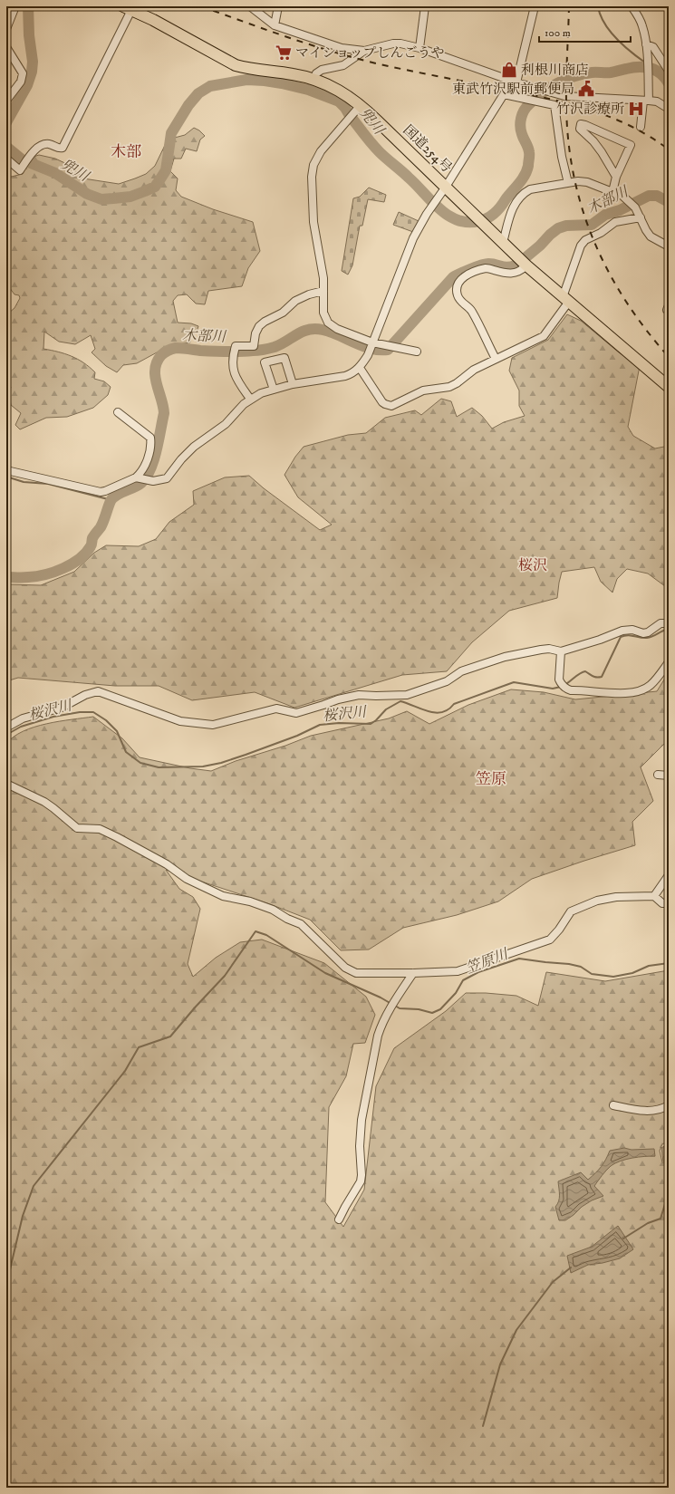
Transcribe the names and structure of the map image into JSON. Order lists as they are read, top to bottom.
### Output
{
  "streets": {
    "highway": ["国道254号"]
  },
  "districts": ["木部", "桜沢", "笠原"],
  "water": [
    "兜川",
    "木部川",
    "桜沢川",
    "笠原川"
  ],
  "places": {
    "supermarket": ["マイショップしんごうや"],
    "shop": ["利根川商店"],
    "public building": ["東武竹沢駅前郵便局"],
    "hospital": ["竹沢診療所"]
  },
  "scale_bar": "100 m"
}
